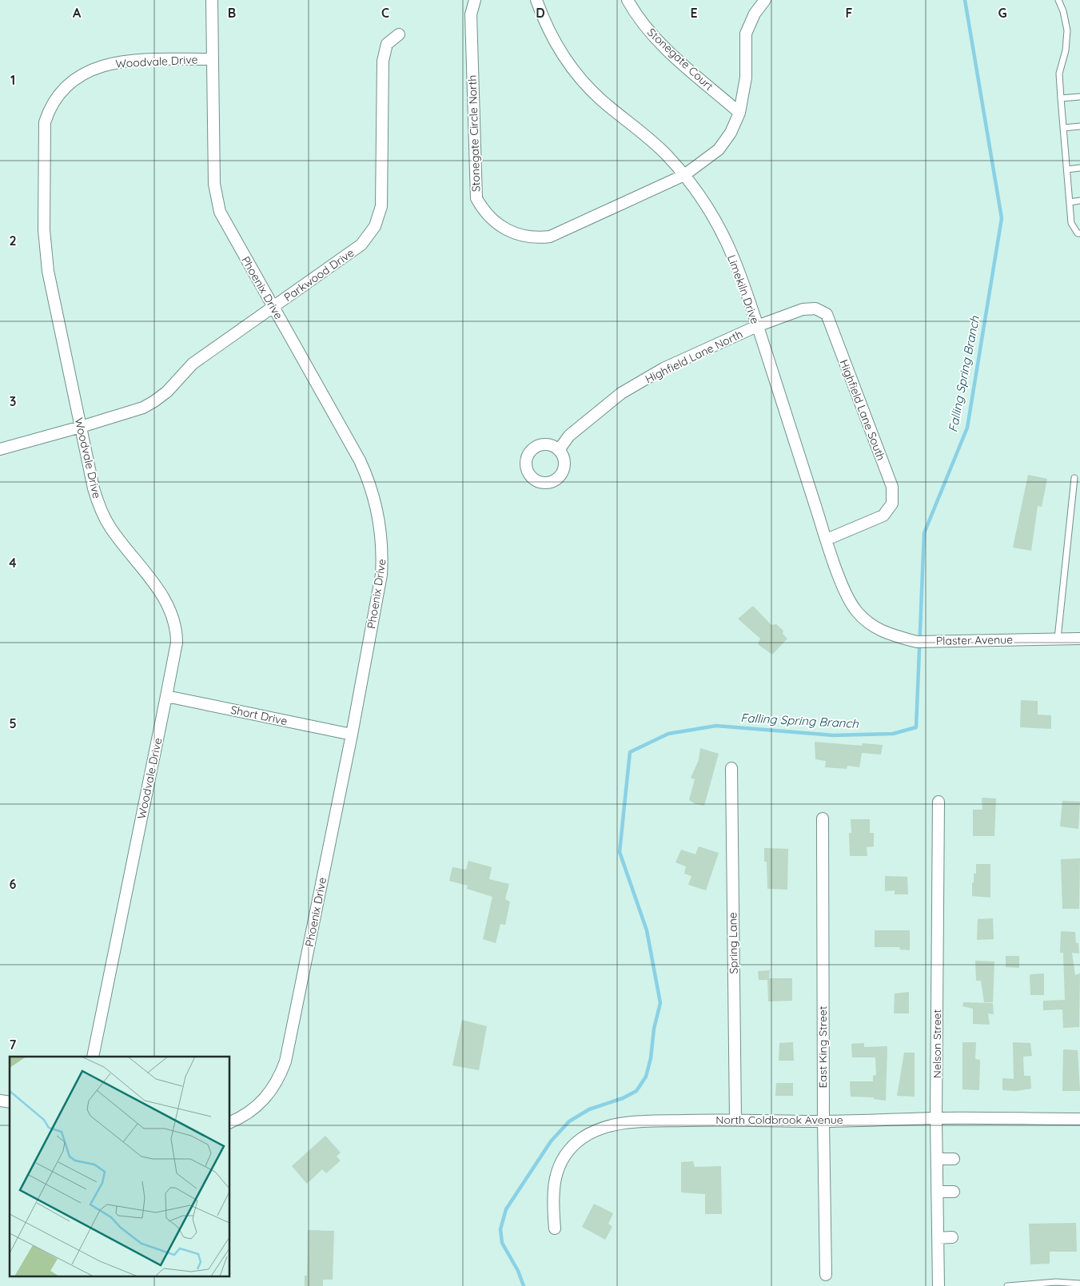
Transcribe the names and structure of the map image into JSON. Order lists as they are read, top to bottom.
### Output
{
  "streets": {
    "street": [
      "Stonegate Court",
      "Woodvale Drive",
      "Stonegate Circle North",
      "Parkwood Drive",
      "Phoenix Drive",
      "Limekiln Drive",
      "Highfield Lane North",
      "Highfield Lane South",
      "Plaster Avenue",
      "Short Drive",
      "Spring Lane",
      "Nelson Street",
      "East King Street",
      "North Coldbrook Avenue"
    ]
  },
  "crossings": [
    ["Stonegate Court", "Stonegate Circle North"],
    ["Woodvale Drive", "Parkwood Drive"],
    ["Woodvale Drive", "Phoenix Drive"],
    ["Woodvale Drive", "Short Drive"],
    ["Stonegate Circle North", "Limekiln Drive"],
    ["Parkwood Drive", "Phoenix Drive"],
    ["Phoenix Drive", "Short Drive"],
    ["Limekiln Drive", "Highfield Lane North"],
    ["Limekiln Drive", "Highfield Lane South"],
    ["Limekiln Drive", "Plaster Avenue"],
    ["Highfield Lane North", "Highfield Lane South"],
    ["Spring Lane", "North Coldbrook Avenue"],
    ["Nelson Street", "North Coldbrook Avenue"],
    ["East King Street", "North Coldbrook Avenue"]
  ],
  "water": ["Falling Spring Branch"],
  "grid": {
    "columns": [
      "A",
      "B",
      "C",
      "D",
      "E",
      "F",
      "G"
    ],
    "rows": [
      "1",
      "2",
      "3",
      "4",
      "5",
      "6",
      "7"
    ]
  }
}
